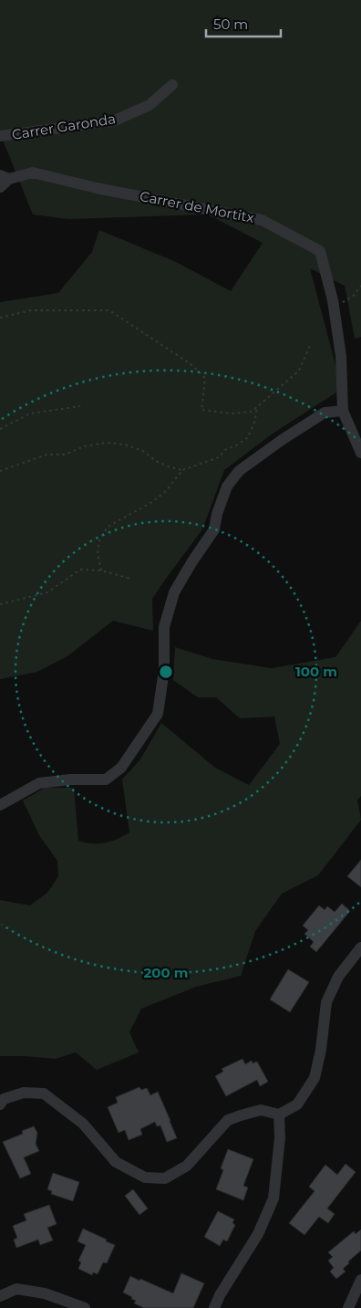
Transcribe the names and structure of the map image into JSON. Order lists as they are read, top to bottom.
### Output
{
  "streets": {
    "street": ["Carrer Garonda", "Carrer de Mortitx"]
  },
  "scale_bar": "50 m",
  "rings": ["100 m", "200 m"]
}
